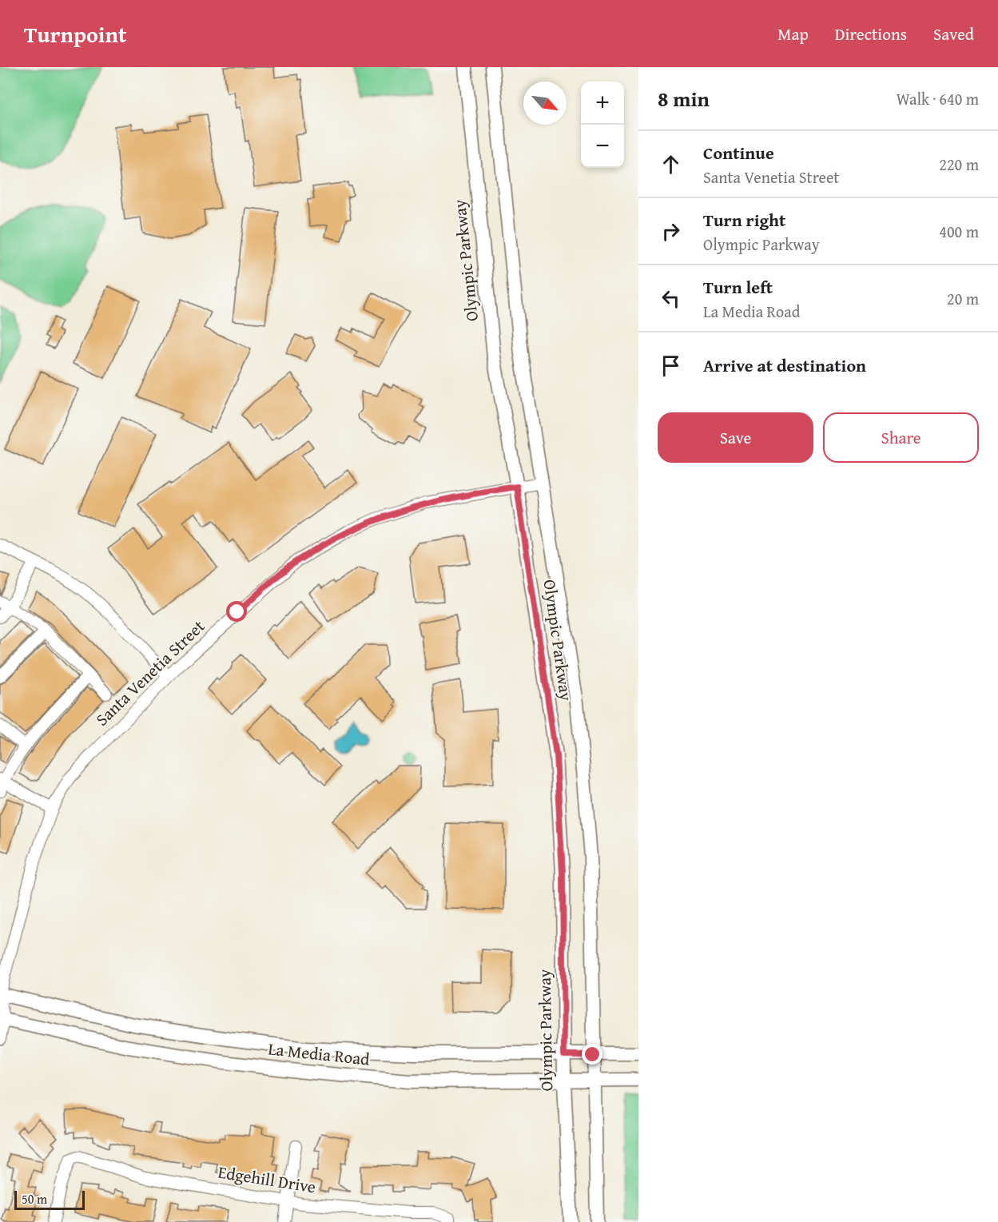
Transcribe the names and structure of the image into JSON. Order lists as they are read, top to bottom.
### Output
{
  "streets": {
    "main road": ["Olympic Parkway", "La Media Road"],
    "street": ["Santa Venetia Street", "Edgehill Drive"]
  },
  "crossings": [
    ["Olympic Parkway", "Santa Venetia Street"],
    ["Olympic Parkway", "La Media Road"],
    ["Santa Venetia Street", "La Media Road"]
  ],
  "scale_bar": "50 m",
  "north": "bottom right",
  "page": {
    "header": "Turnpoint",
    "nav": ["Map", "Directions", "Saved"],
    "heading": ["8 min", "Walk · 640 m"],
    "map_buttons": ["+", "−"],
    "list": [
      ["Continue", "Santa Venetia Street", "220 m"],
      ["Turn right", "Olympic Parkway", "400 m"],
      ["Turn left", "La Media Road", "20 m"],
      "Arrive at destination"
    ],
    "buttons": ["Save", "Share"],
    "scale": "50 m"
  }
}
